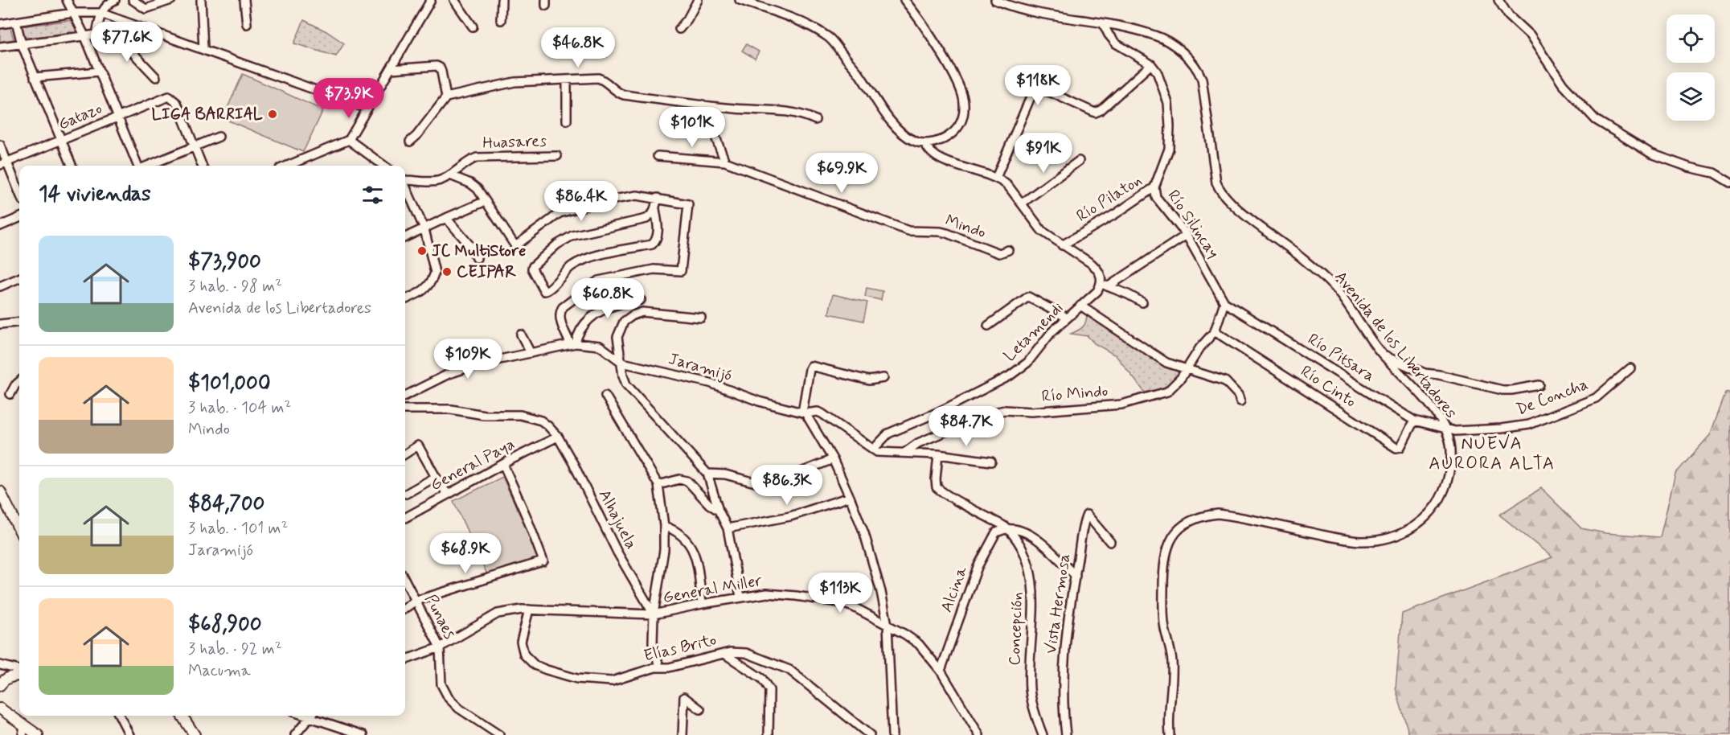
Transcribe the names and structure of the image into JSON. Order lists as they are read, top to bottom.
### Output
{
  "streets": {
    "street": [
      "Gatazo",
      "Huasares",
      "Río Pilaton",
      "Río Silincay",
      "Mindo",
      "Letamendi",
      "Avenida de los Libertadores",
      "Río Pitsara",
      "Jaramijó",
      "Río Cinto",
      "Río Mindo",
      "De Concha",
      "General Paya",
      "Alhajuela",
      "General Miller",
      "Alcina",
      "Vista Hermosa",
      "Punaes",
      "Concepción",
      "Elías Brito"
    ]
  },
  "crossings": [
    ["Río Pilaton", "Río Silincay"],
    ["Río Silincay", "Letamendi"],
    ["Río Silincay", "Río Pitsara"],
    ["Letamendi", "Jaramijó"],
    ["Avenida de los Libertadores", "Río Pitsara"],
    ["Avenida de los Libertadores", "De Concha"],
    ["Río Pitsara", "Río Cinto"],
    ["Río Pitsara", "De Concha"],
    ["Jaramijó", "Río Mindo"],
    ["Jaramijó", "Concepción"],
    ["Río Cinto", "Río Mindo"],
    ["General Paya", "Alhajuela"],
    ["Alhajuela", "General Miller"],
    ["General Miller", "Alcina"],
    ["General Miller", "Punaes"],
    ["General Miller", "Elías Brito"],
    ["Alcina", "Concepción"]
  ],
  "districts": ["NUEVA AURORA ALTA"],
  "places": ["LIGA BARRIAL", "JC MultiStore", "CEIPAR"],
  "page": {
    "price": [
      "$77.6K",
      "$46.8K",
      "$118K",
      "$73.9K",
      "$101K",
      "$91K",
      "$69.9K",
      "$86.4K",
      "$60.8K",
      "$109K",
      "$84.7K",
      "$86.3K",
      "$68.9K",
      "$113K"
    ],
    "heading": "14 viviendas",
    "list": [
      {
        "name": "$73,900",
        "note": "3 hab. · 98 m² · Avenida de los Libertadores"
      },
      {
        "name": "$101,000",
        "note": "3 hab. · 104 m² · Mindo"
      },
      {
        "name": "$84,700",
        "note": "3 hab. · 101 m² · Jaramijó"
      },
      {
        "name": "$68,900",
        "note": "3 hab. · 92 m² · Macuma"
      }
    ]
  }
}
